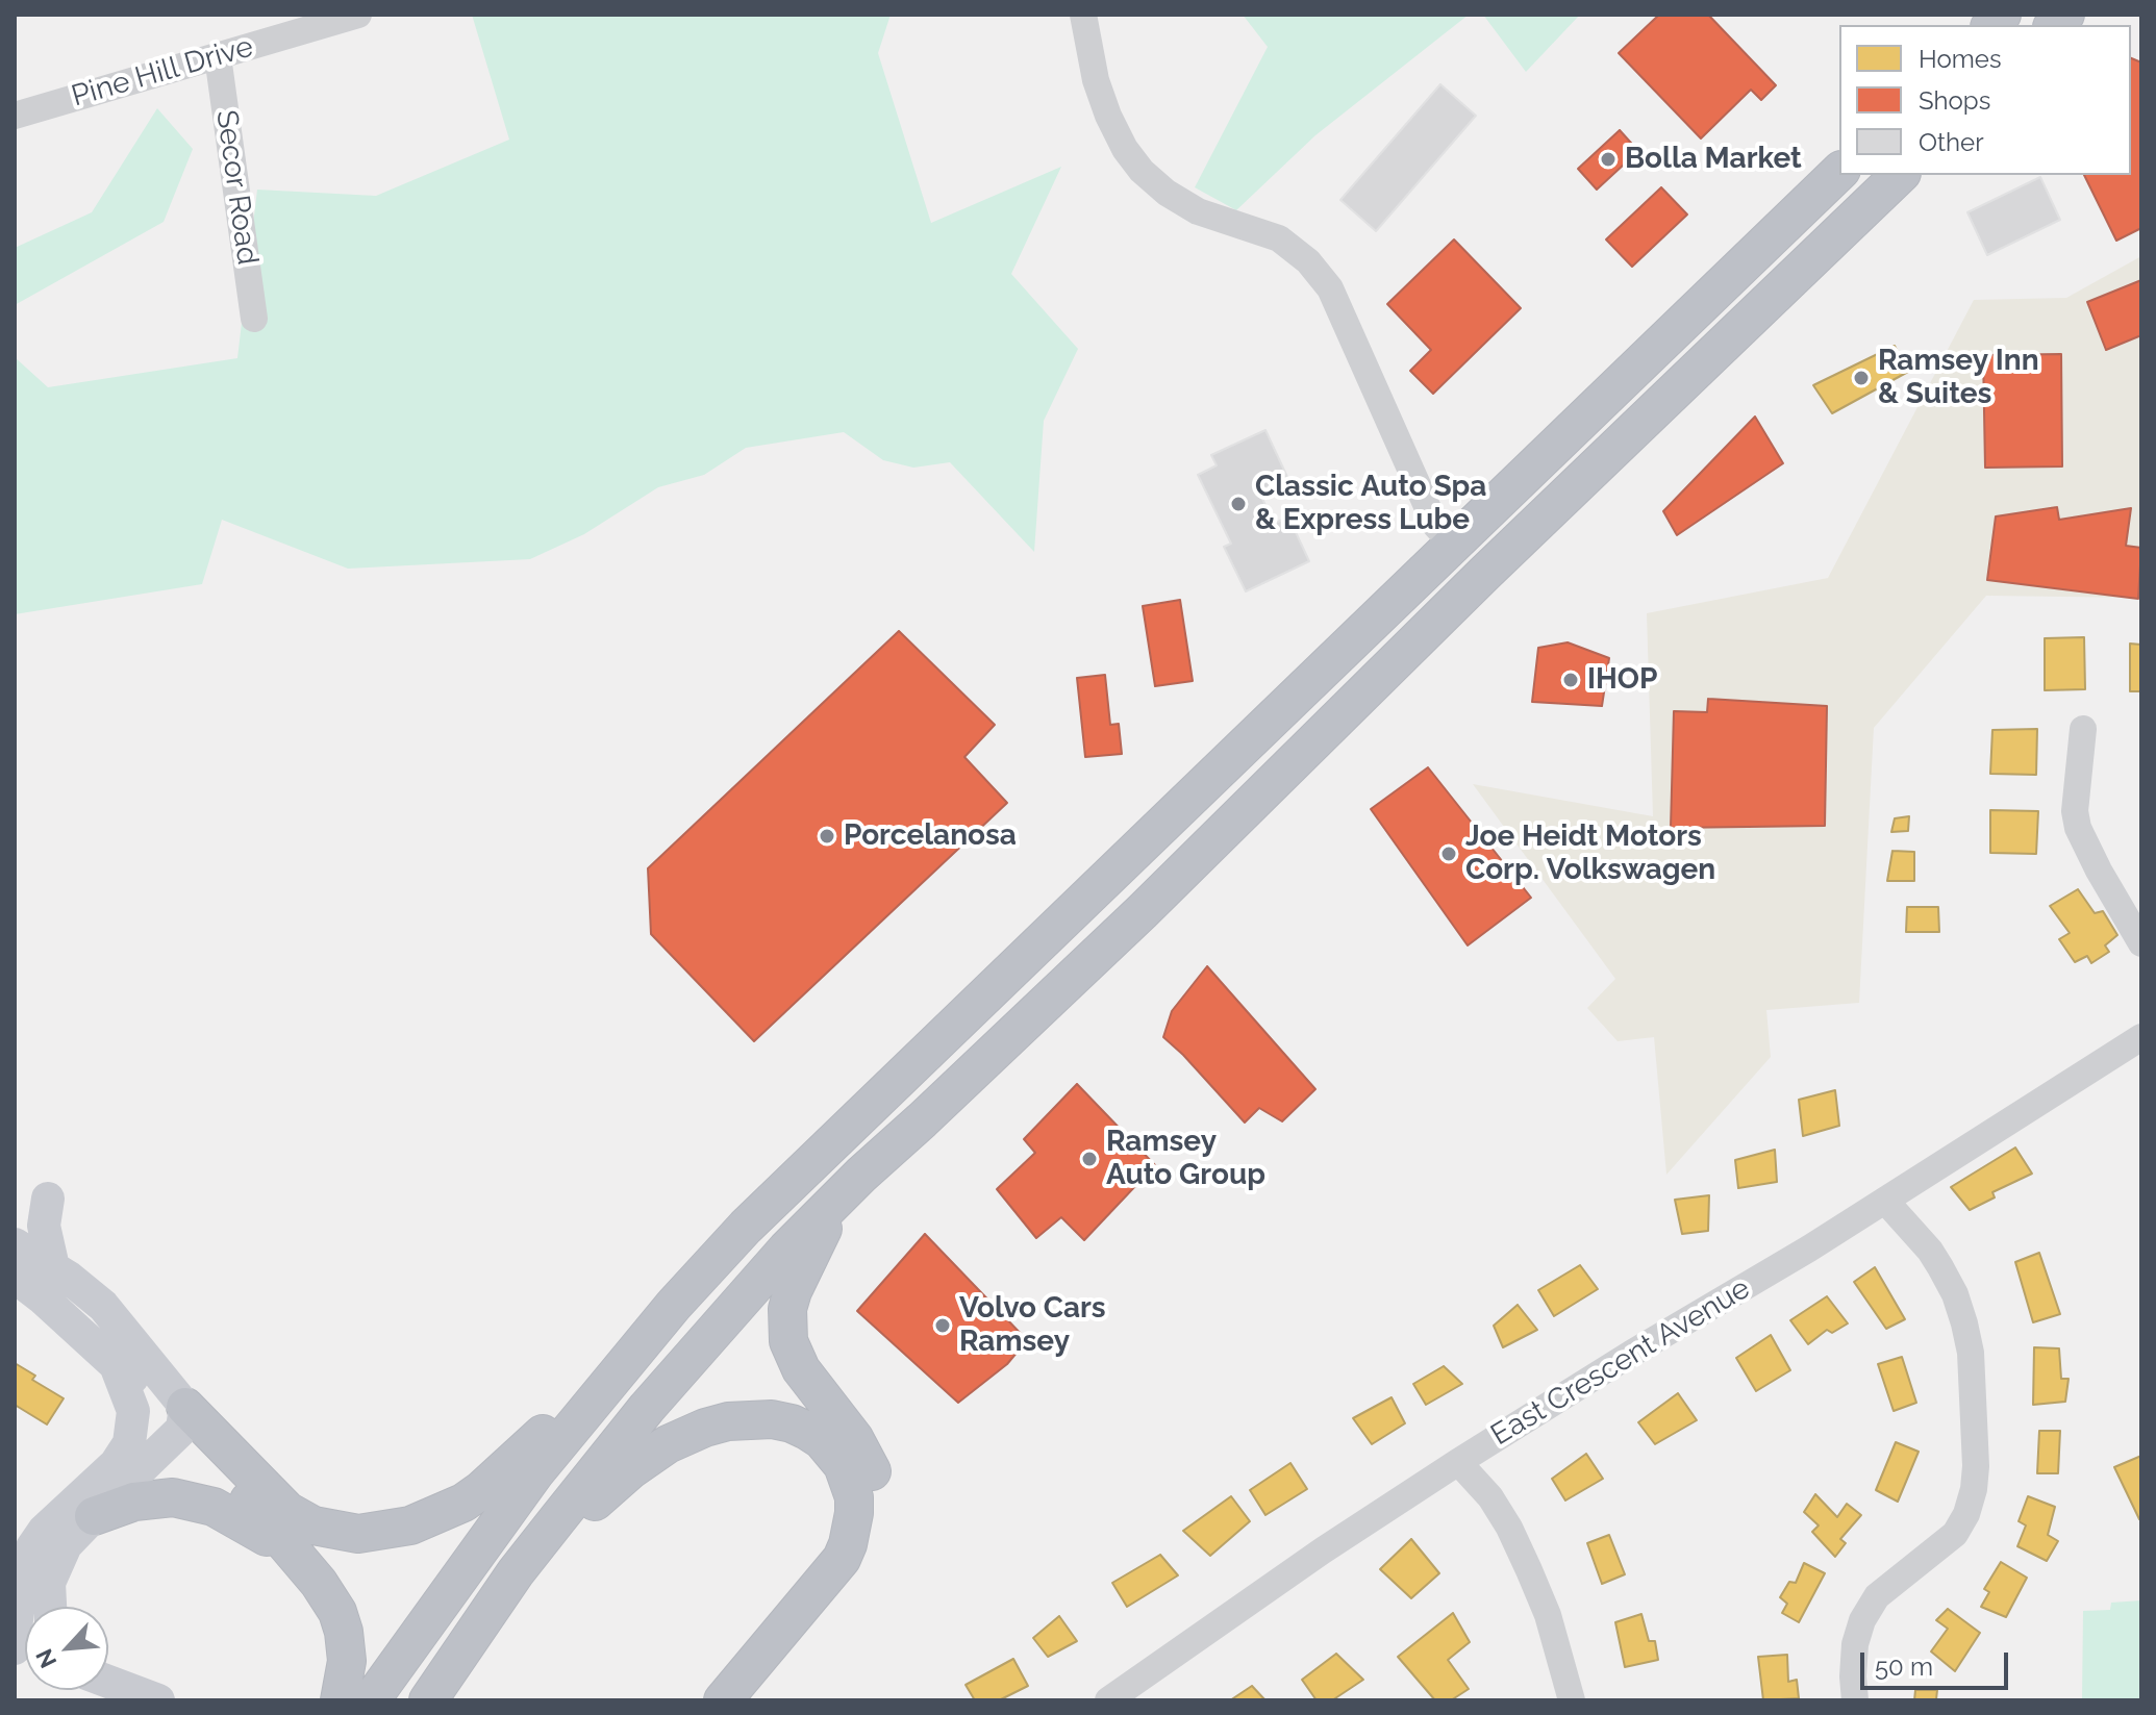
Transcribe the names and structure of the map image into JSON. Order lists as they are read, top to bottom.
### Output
{
  "streets": {
    "street": ["Pine Hill Drive", "Secor Road", "East Crescent Avenue"]
  },
  "crossings": [
    ["Pine Hill Drive", "Secor Road"]
  ],
  "places": [
    "Bolla Market",
    "Ramsey Inn & Suites",
    "Classic Auto Spa & Express Lube",
    "IHOP",
    "Porcelanosa",
    "Joe Heidt Motors Corp. Volkswagen",
    "Ramsey Auto Group",
    "Volvo Cars Ramsey"
  ],
  "legend": ["Homes", "Shops", "Other"],
  "scale_bar": "50 m",
  "north": "bottom left"
}
